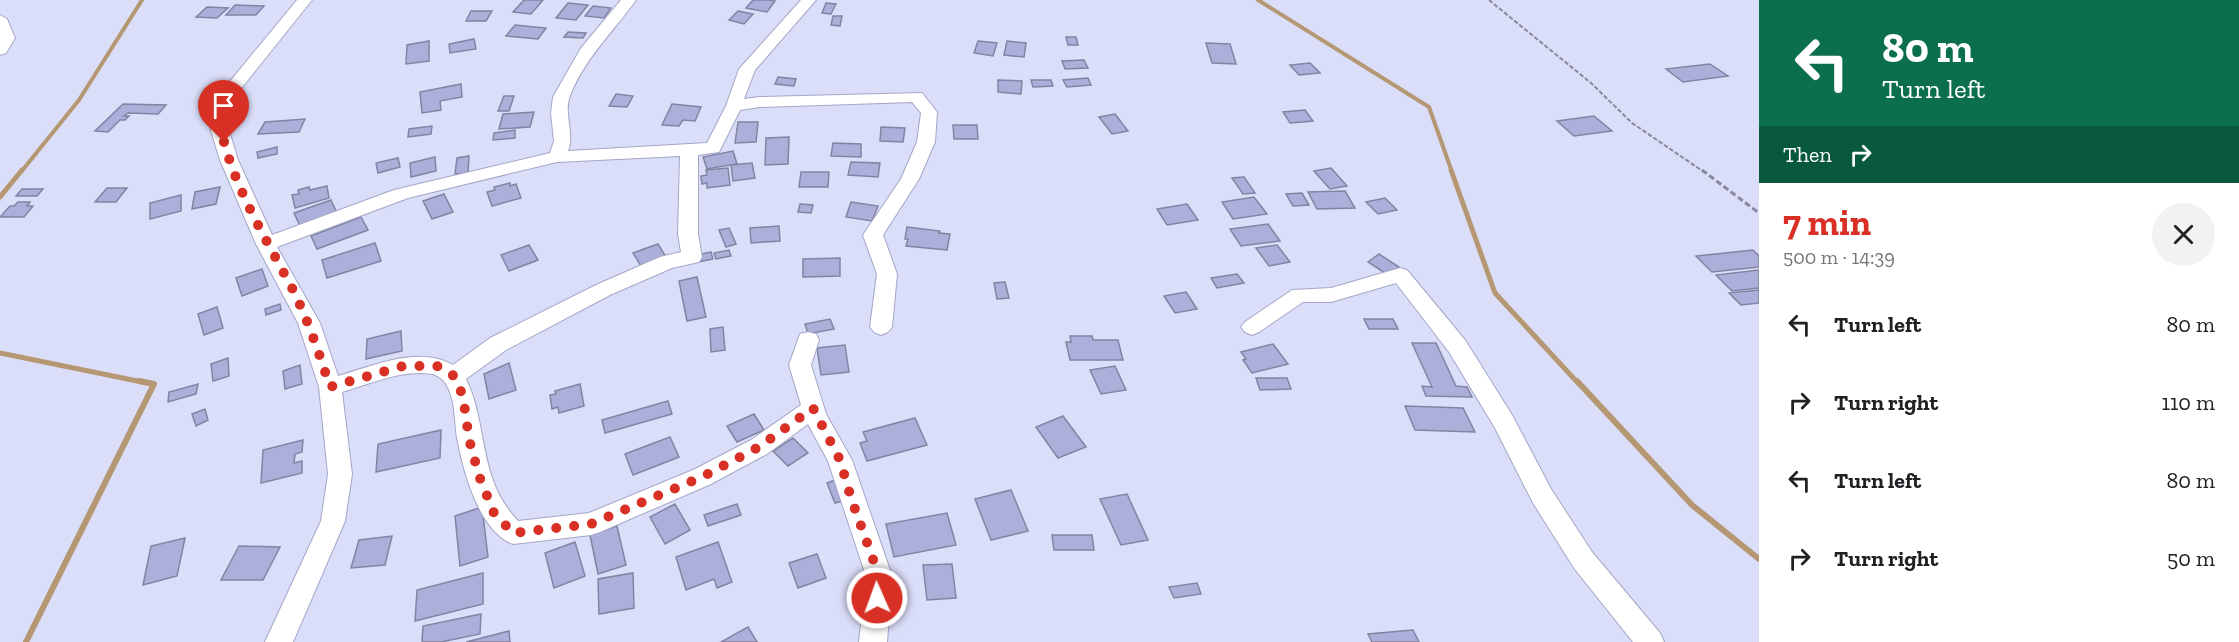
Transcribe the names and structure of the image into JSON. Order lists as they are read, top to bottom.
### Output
{
  "page": {
    "turn": ["80 m", "Turn left"],
    "then": "Then",
    "heading": ["7 min", "500 m · 14:39"],
    "list": [
      {
        "name": "Turn left",
        "value": "80 m"
      },
      {
        "name": "Turn right",
        "value": "110 m"
      },
      {
        "name": "Turn left",
        "value": "80 m"
      },
      {
        "name": "Turn right",
        "value": "50 m"
      }
    ]
  }
}
